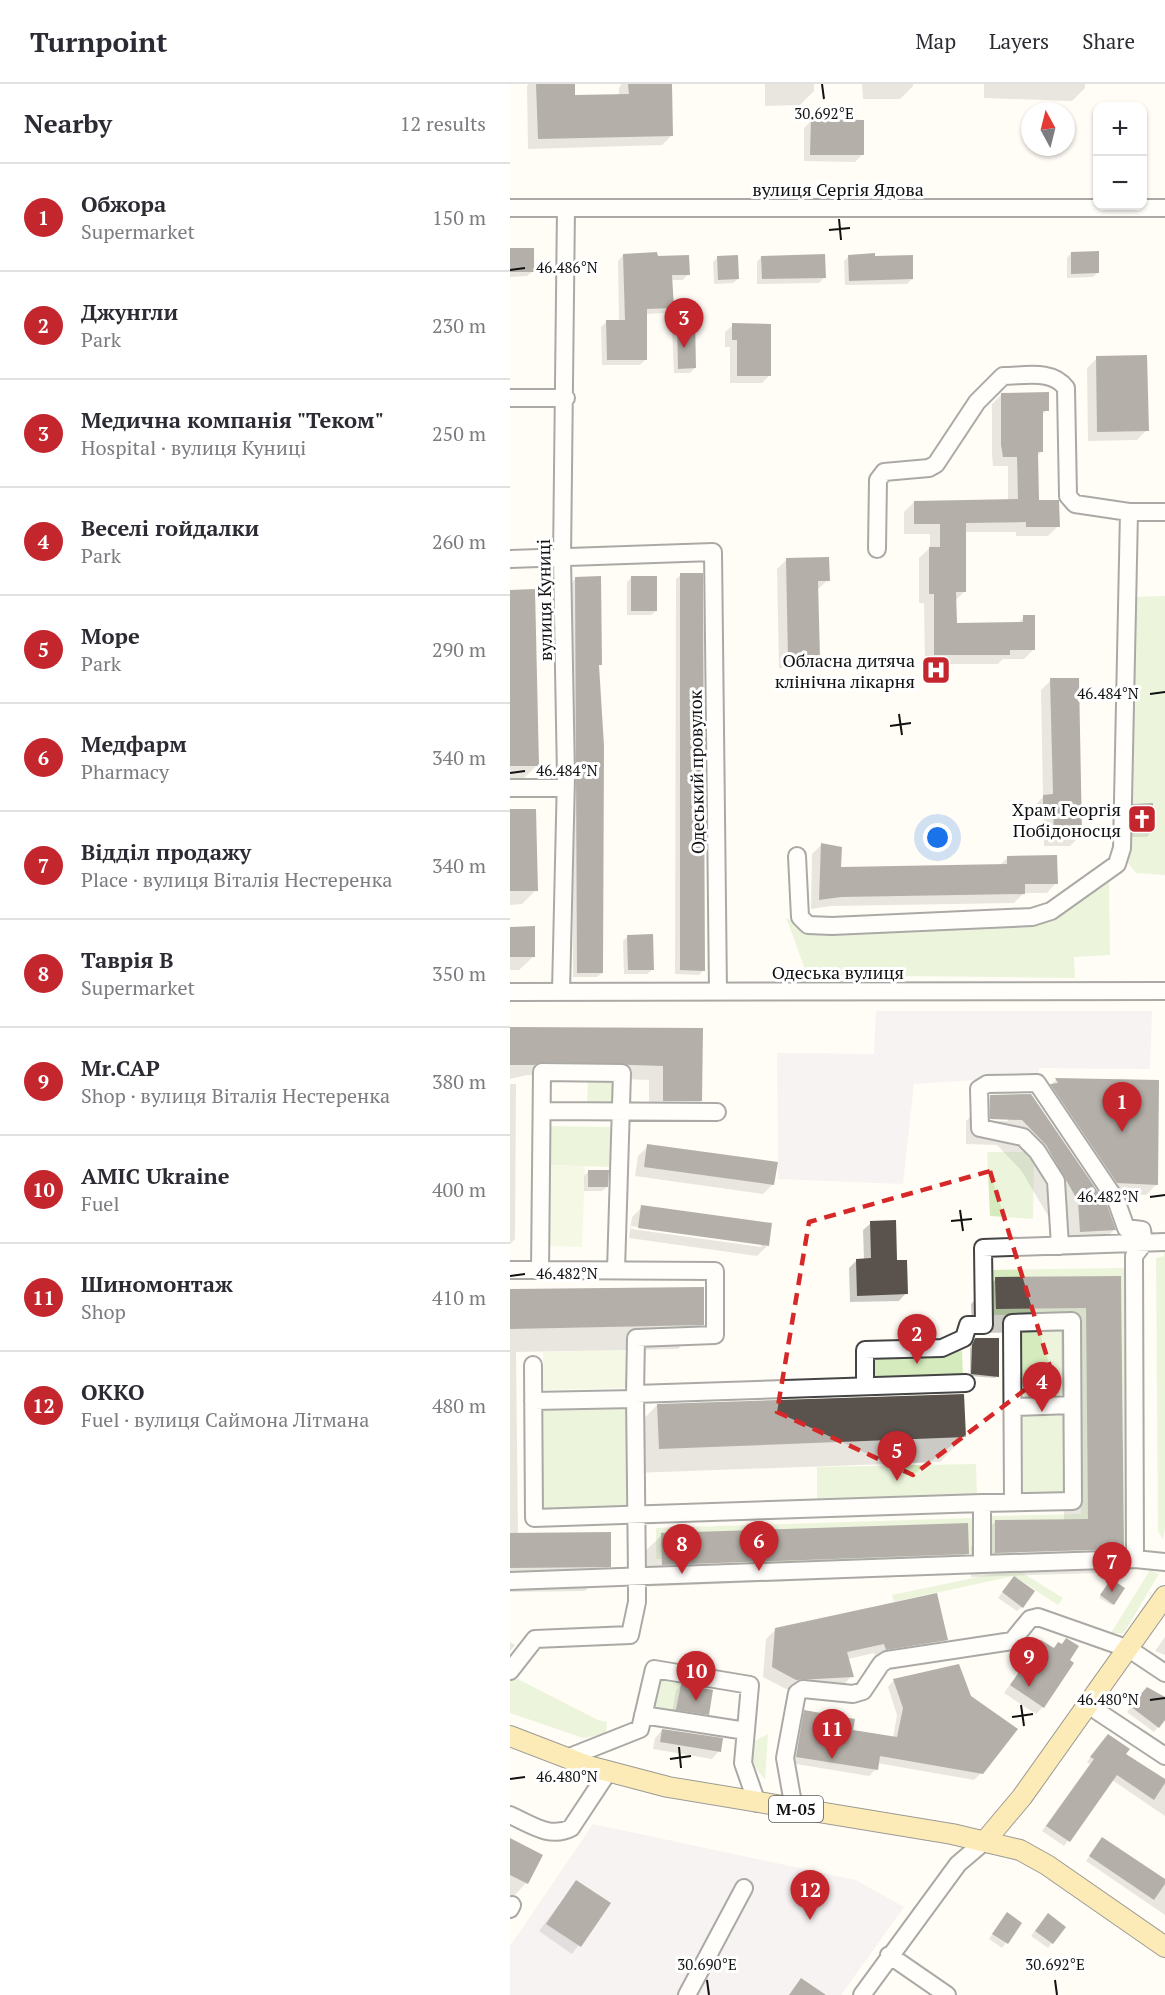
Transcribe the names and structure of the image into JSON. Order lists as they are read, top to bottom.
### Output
{
  "streets": {
    "main road": ["М-05"],
    "street": [
      "вулиця Сергія Ядова",
      "вулиця Куниці",
      "Одеський провулок",
      "Одеська вулиця"
    ]
  },
  "crossings": [
    ["вулиця Сергія Ядова", "вулиця Куниці"],
    ["вулиця Куниці", "Одеський провулок"],
    ["вулиця Куниці", "Одеська вулиця"],
    ["Одеський провулок", "Одеська вулиця"]
  ],
  "places": {
    "hospital": ["Обласна дитяча клінічна лікарня"],
    "church": ["Храм Георгія Побідоносця"]
  },
  "north": "top",
  "page": {
    "header": "Turnpoint",
    "nav": ["Map", "Layers", "Share"],
    "heading": ["Nearby", "12 results"],
    "map_buttons": ["+", "−"],
    "list": [
      {
        "mark": "1",
        "name": "Обжора",
        "note": "Supermarket",
        "value": "150 m"
      },
      {
        "mark": "2",
        "name": "Джунгли",
        "note": "Park",
        "value": "230 m"
      },
      {
        "mark": "3",
        "name": "Медична компанія \"Теком\"",
        "note": "Hospital · вулиця Куниці",
        "value": "250 m"
      },
      {
        "mark": "4",
        "name": "Веселі гойдалки",
        "note": "Park",
        "value": "260 m"
      },
      {
        "mark": "5",
        "name": "Море",
        "note": "Park",
        "value": "290 m"
      },
      {
        "mark": "6",
        "name": "Медфарм",
        "note": "Pharmacy",
        "value": "340 m"
      },
      {
        "mark": "7",
        "name": "Відділ продажу",
        "note": "Place · вулиця Віталія Нестеренка",
        "value": "340 m"
      },
      {
        "mark": "8",
        "name": "Таврія В",
        "note": "Supermarket",
        "value": "350 m"
      },
      {
        "mark": "9",
        "name": "Mr.CAP",
        "note": "Shop · вулиця Віталія Нестеренка",
        "value": "380 m"
      },
      {
        "mark": "10",
        "name": "AMIC Ukraine",
        "note": "Fuel",
        "value": "400 m"
      },
      {
        "mark": "11",
        "name": "Шиномонтаж",
        "note": "Shop",
        "value": "410 m"
      },
      {
        "mark": "12",
        "name": "ОККО",
        "note": "Fuel · вулиця Саймона Літмана",
        "value": "480 m"
      }
    ],
    "pins": [
      "3",
      "1",
      "2",
      "4",
      "5",
      "6",
      "8",
      "7",
      "9",
      "10",
      "11",
      "12"
    ]
  },
  "coordinates": [
    "30.692°E",
    "46.486°N",
    "46.484°N",
    "46.482°N",
    "46.480°N",
    "30.690°E"
  ]
}
